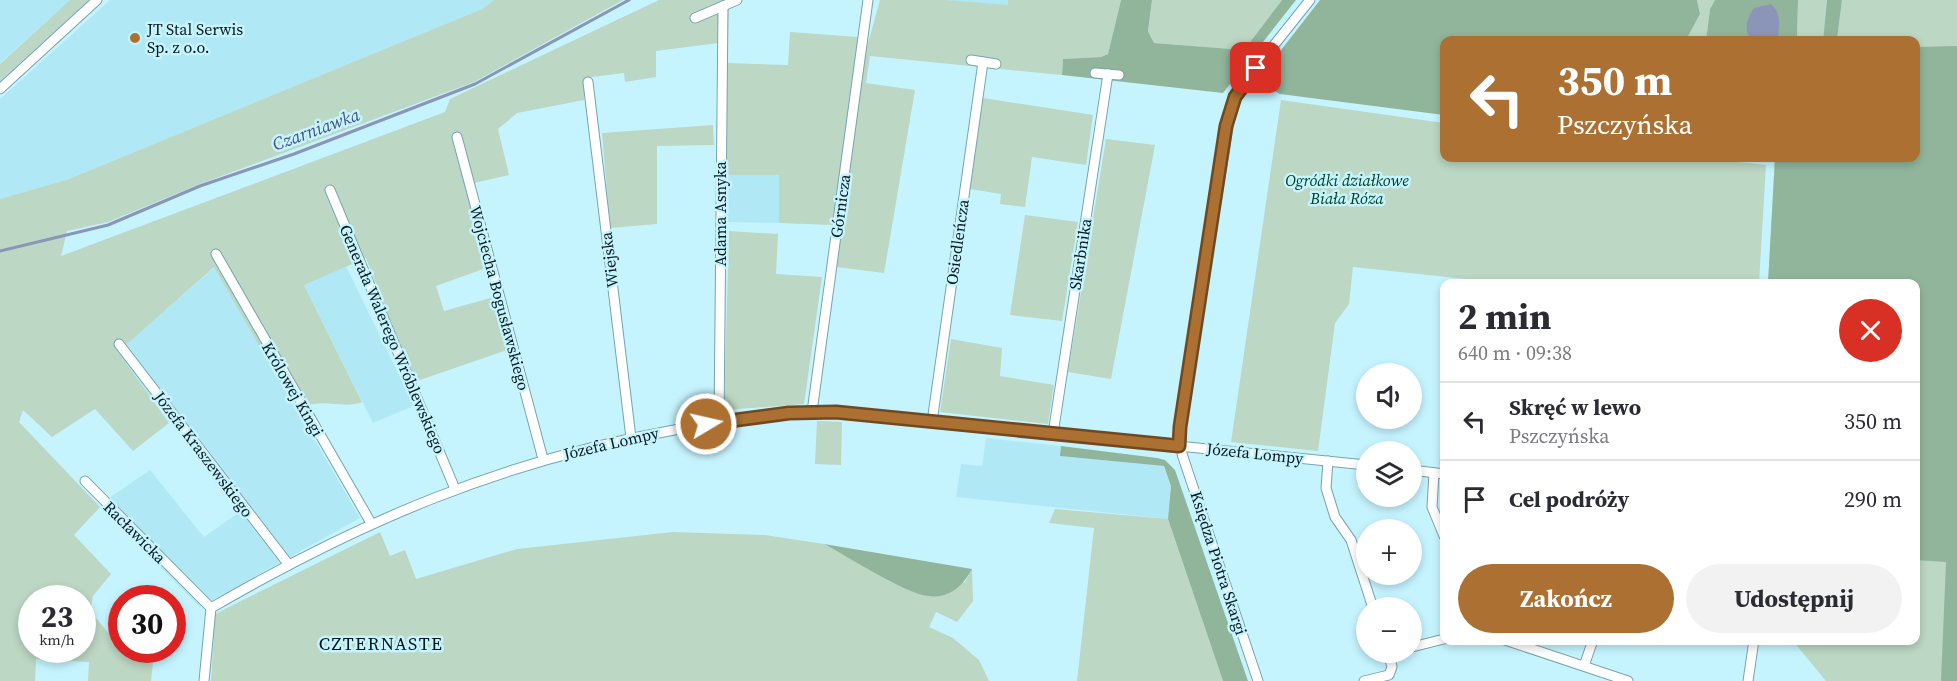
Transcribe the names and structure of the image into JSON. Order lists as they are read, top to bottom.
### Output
{
  "streets": {
    "street": [
      "Górnicza",
      "Adama Asnyka",
      "Osiedleńcza",
      "Skarbnika",
      "Wiejska",
      "Wojciecha Bogusławskiego",
      "Generała Walerego Wróblewskiego",
      "Królowej Kingi",
      "Józefa Lompy",
      "Józefa Kraszewskiego",
      "Racławicka",
      "Księdza Piotra Skargi"
    ]
  },
  "crossings": [
    ["Górnicza", "Józefa Lompy"],
    ["Adama Asnyka", "Józefa Lompy"],
    ["Osiedleńcza", "Józefa Lompy"],
    ["Skarbnika", "Józefa Lompy"],
    ["Wiejska", "Józefa Lompy"],
    ["Wojciecha Bogusławskiego", "Józefa Lompy"],
    ["Generała Walerego Wróblewskiego", "Józefa Lompy"],
    ["Królowej Kingi", "Józefa Lompy"],
    ["Józefa Lompy", "Józefa Kraszewskiego"],
    ["Józefa Lompy", "Racławicka"],
    ["Józefa Lompy", "Księdza Piotra Skargi"]
  ],
  "districts": ["CZTERNASTE"],
  "water": ["Czarniawka"],
  "parks": ["Ogródki działkowe Biała Róza"],
  "places": ["JT Stal Serwis Sp. z o.o."],
  "page": {
    "turn": ["350 m", "Pszczyńska"],
    "heading": ["2 min", "640 m · 09:38"],
    "map_buttons": ["+", "−"],
    "list": [
      {
        "name": "Skręć w lewo",
        "note": "Pszczyńska",
        "value": "350 m"
      },
      {
        "name": "Cel podróży",
        "value": "290 m"
      }
    ],
    "buttons": ["Zakończ", "Udostępnij"],
    "speed": "23 km/h",
    "limit": "30"
  }
}
